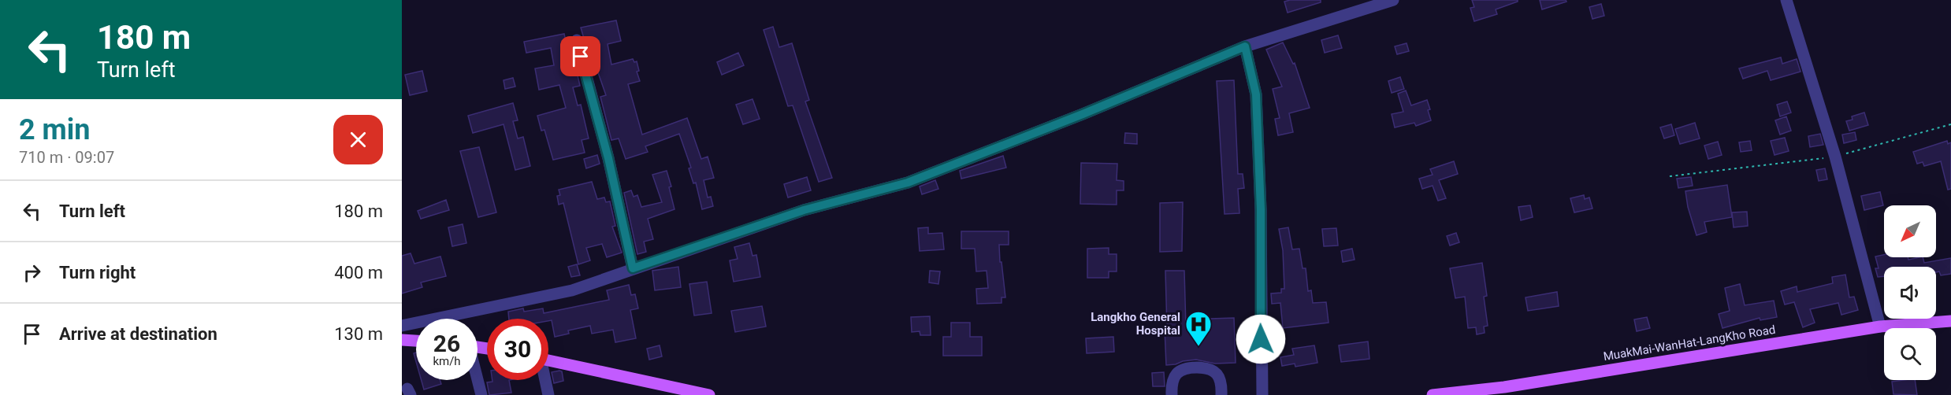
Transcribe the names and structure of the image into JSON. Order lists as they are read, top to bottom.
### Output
{
  "streets": {
    "main road": ["MuakMai-WanHat-LangKho Road"]
  },
  "places": {
    "hospital": ["Langkho General Hospital"]
  },
  "north": "bottom left",
  "page": {
    "turn": ["180 m", "Turn left"],
    "heading": ["2 min", "710 m · 09:07"],
    "list": [
      {
        "name": "Turn left",
        "value": "180 m"
      },
      {
        "name": "Turn right",
        "value": "400 m"
      },
      {
        "name": "Arrive at destination",
        "value": "130 m"
      }
    ],
    "speed": "26 km/h",
    "limit": "30"
  }
}
